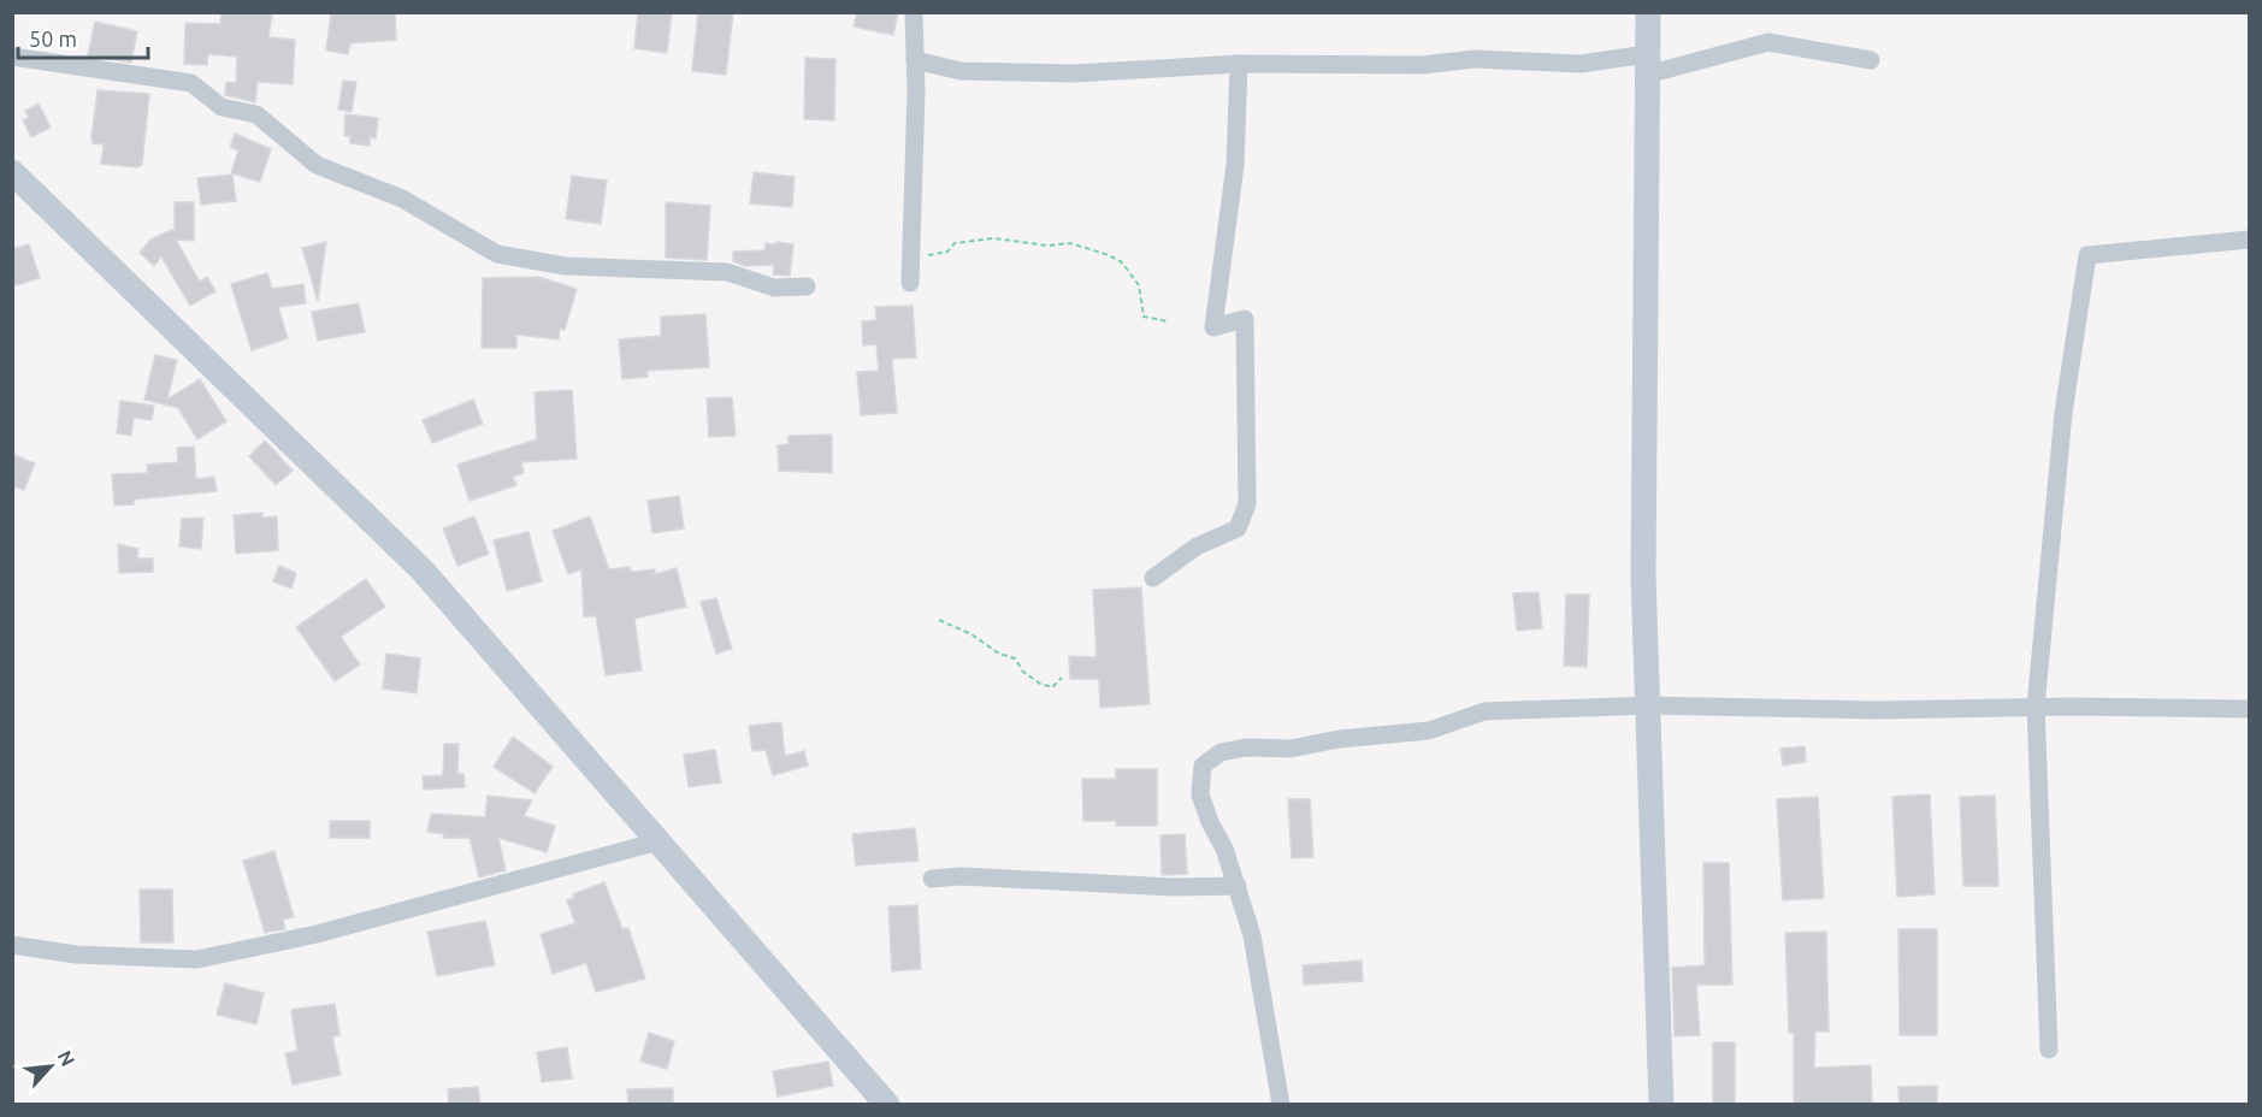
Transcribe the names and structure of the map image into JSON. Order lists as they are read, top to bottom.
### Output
{
  "scale_bar": "50 m",
  "north": "top right"
}
